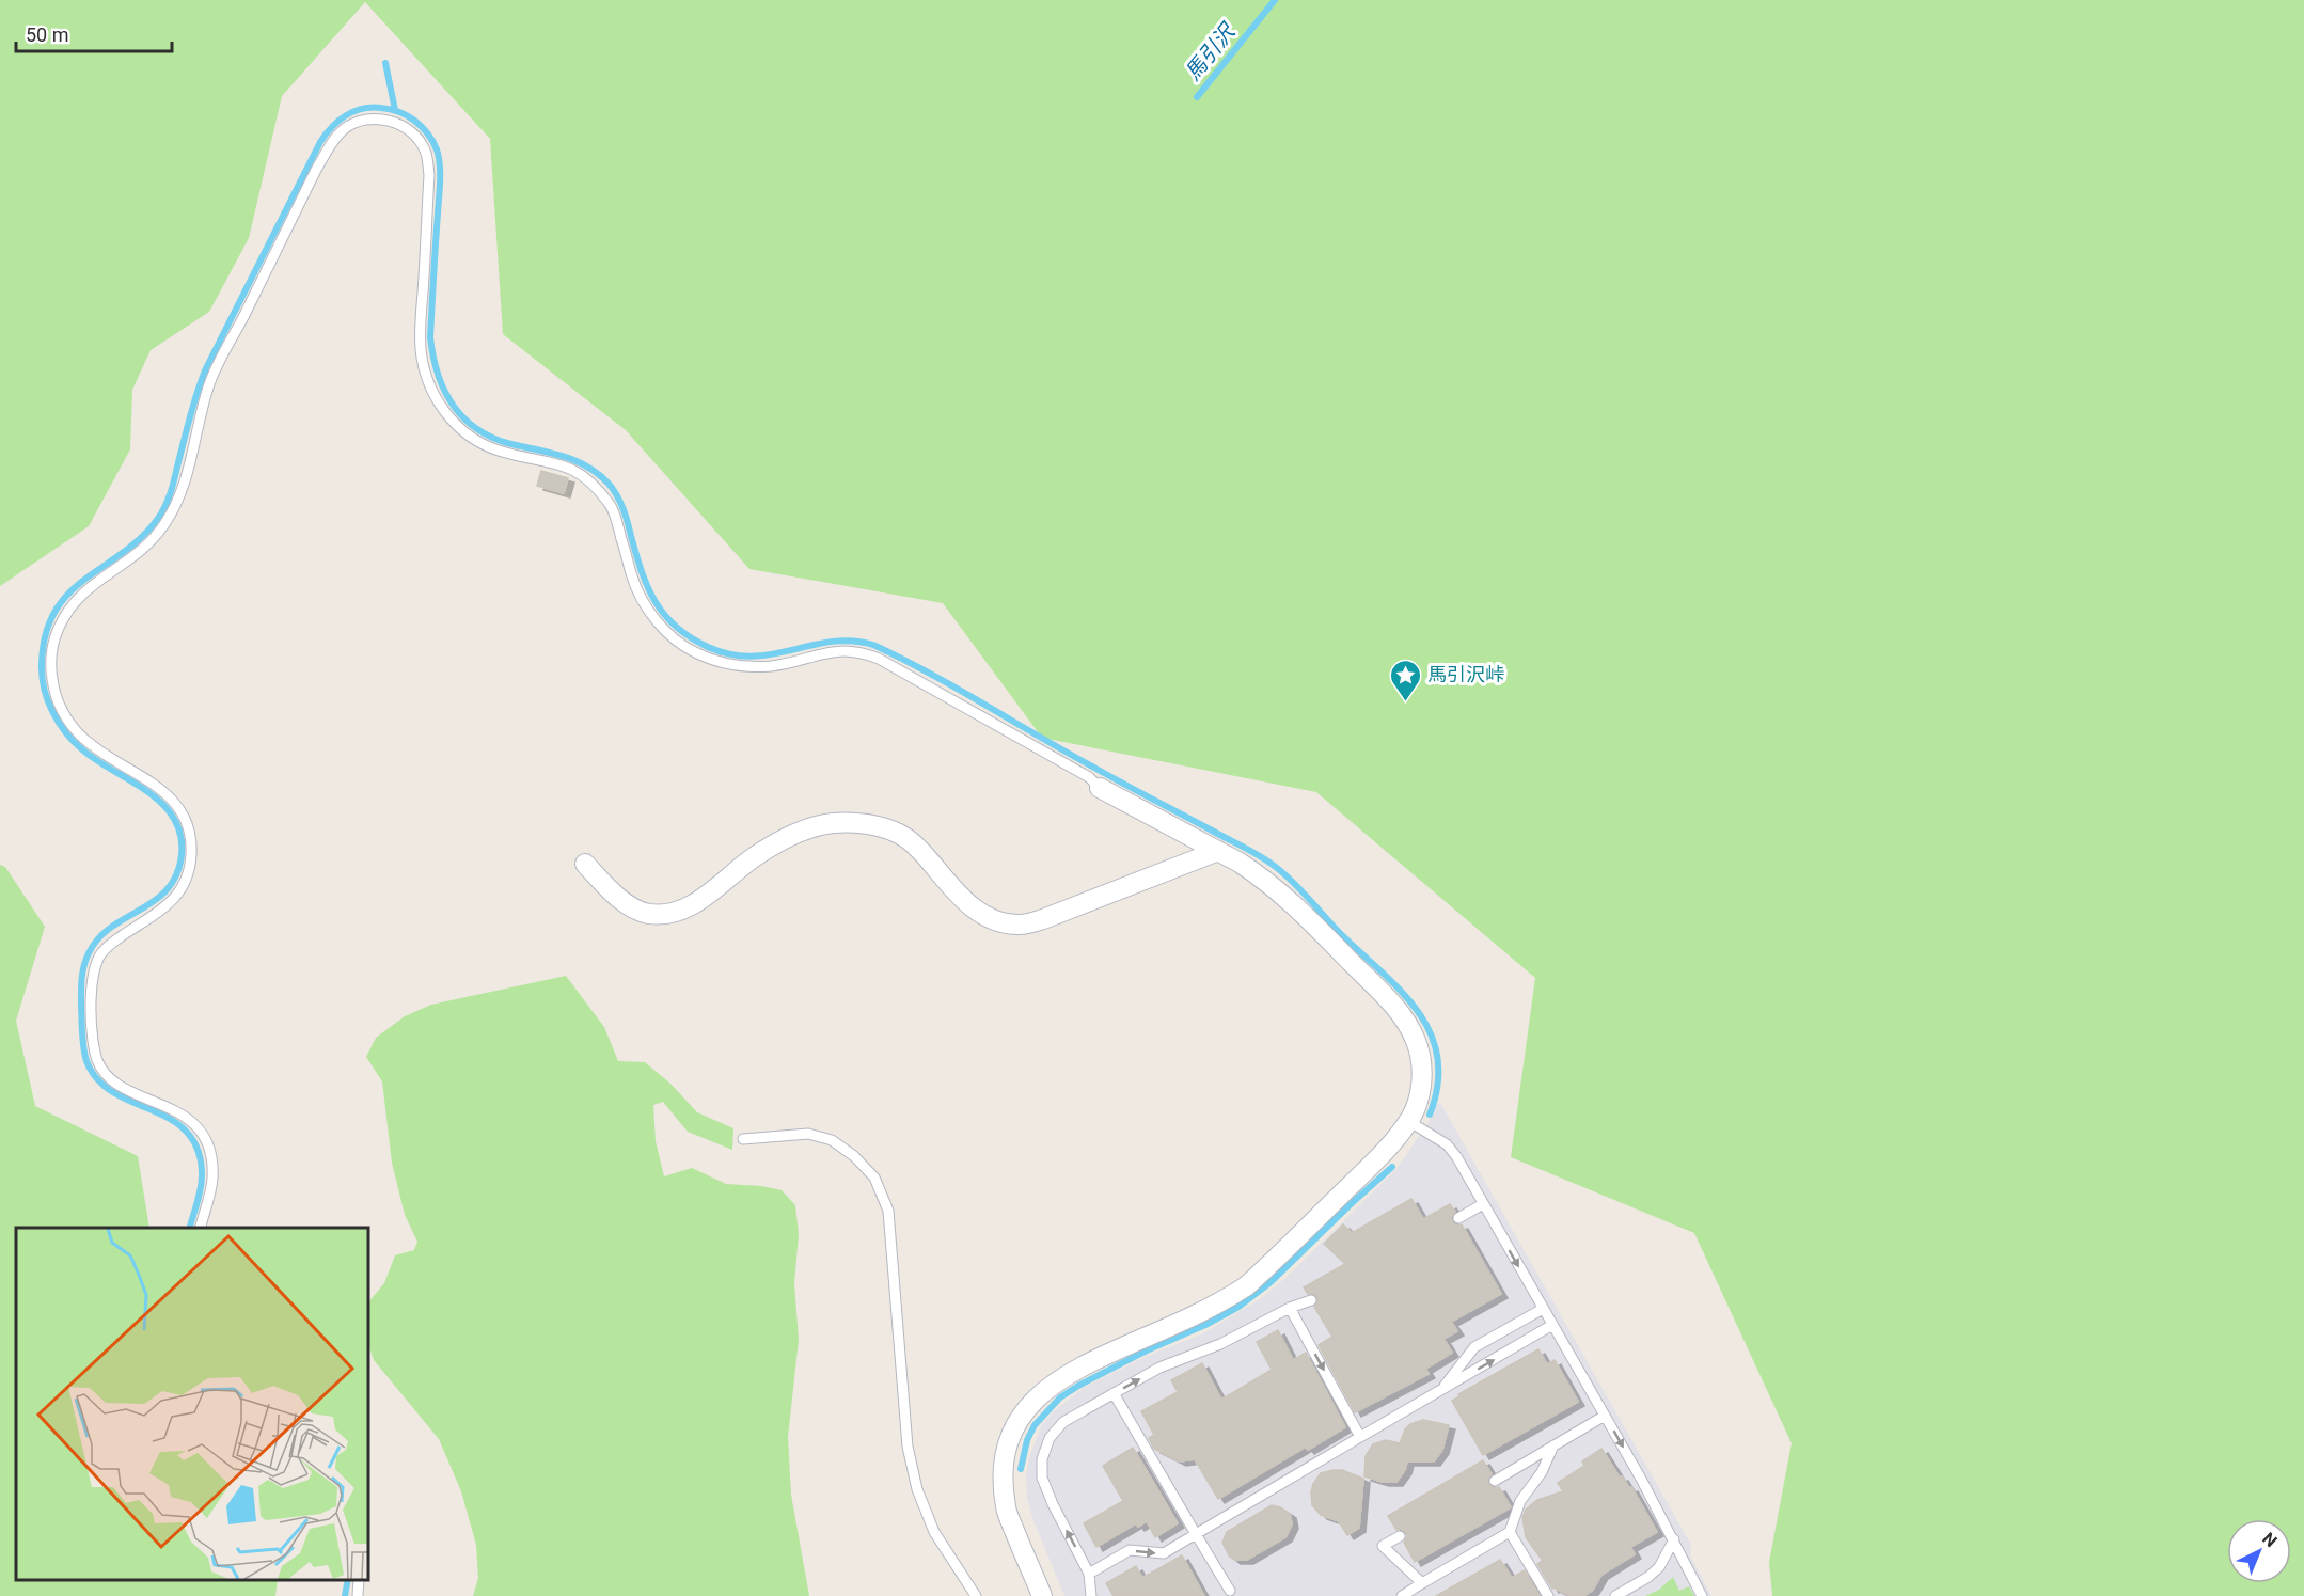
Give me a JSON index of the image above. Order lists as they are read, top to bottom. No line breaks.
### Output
{"water":["馬引沢"],"places":{"place":["馬引沢峠"]},"scale_bar":"50 m","north":"top right"}
